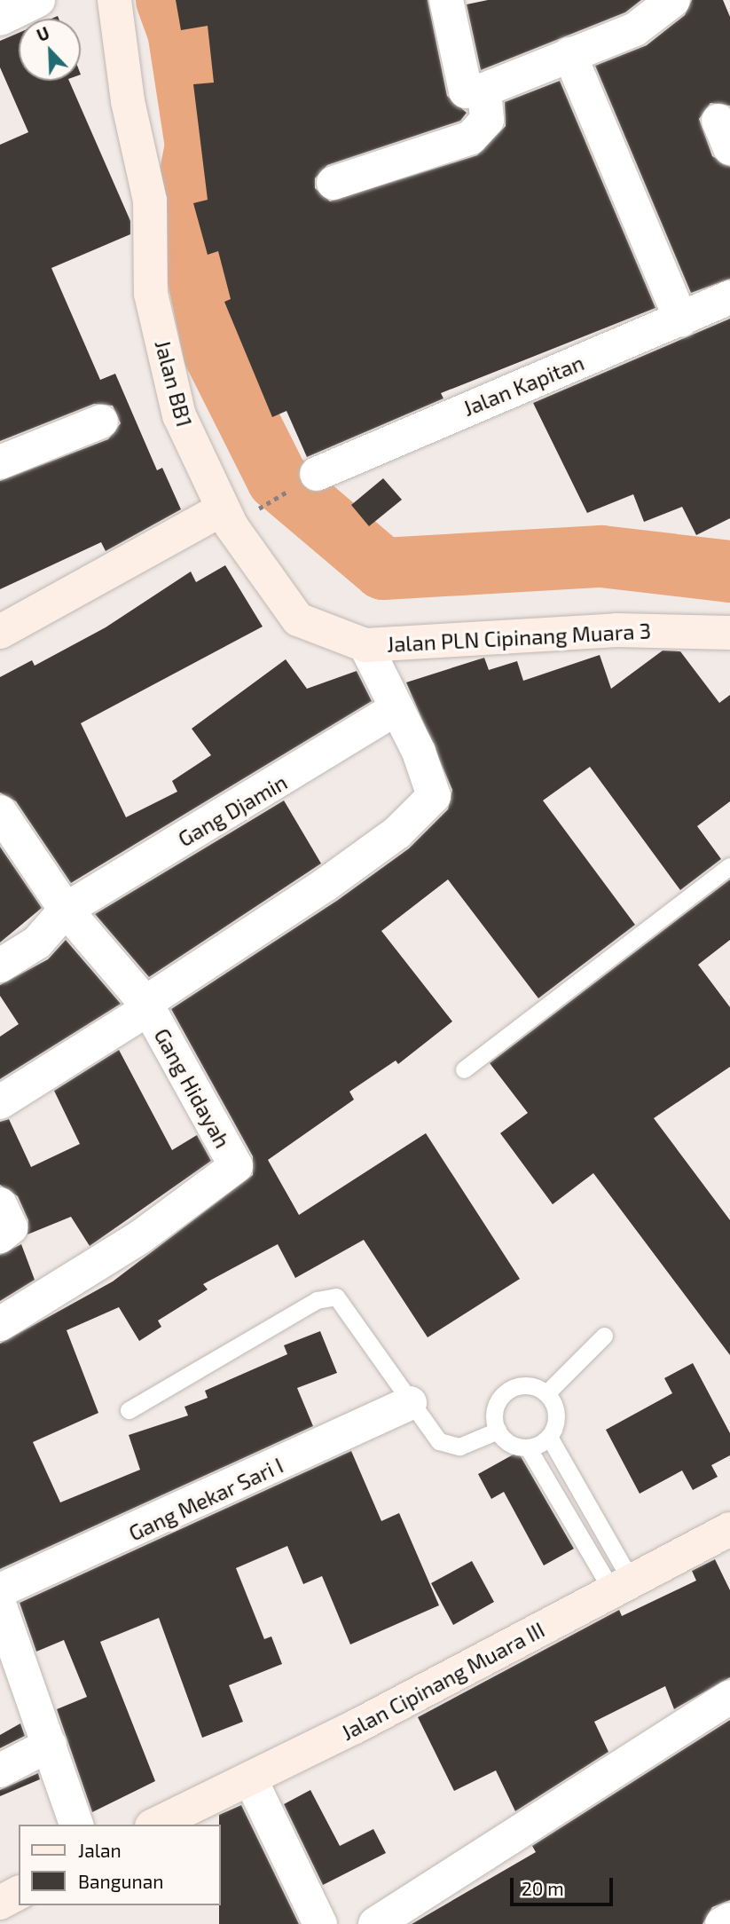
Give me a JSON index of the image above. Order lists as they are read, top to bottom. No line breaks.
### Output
{"streets":{"street":["Jalan BB1","Jalan Kapitan","Jalan PLN Cipinang Muara 3","Gang Djamin","Gang Hidayah","Gang Mekar Sari I","Jalan Cipinang Muara III"]},"crossings":[["Jalan BB1","Jalan PLN Cipinang Muara 3"],["Gang Djamin","Gang Hidayah"]],"legend":["Jalan","Bangunan"],"scale_bar":"20 m","north":"top left"}
